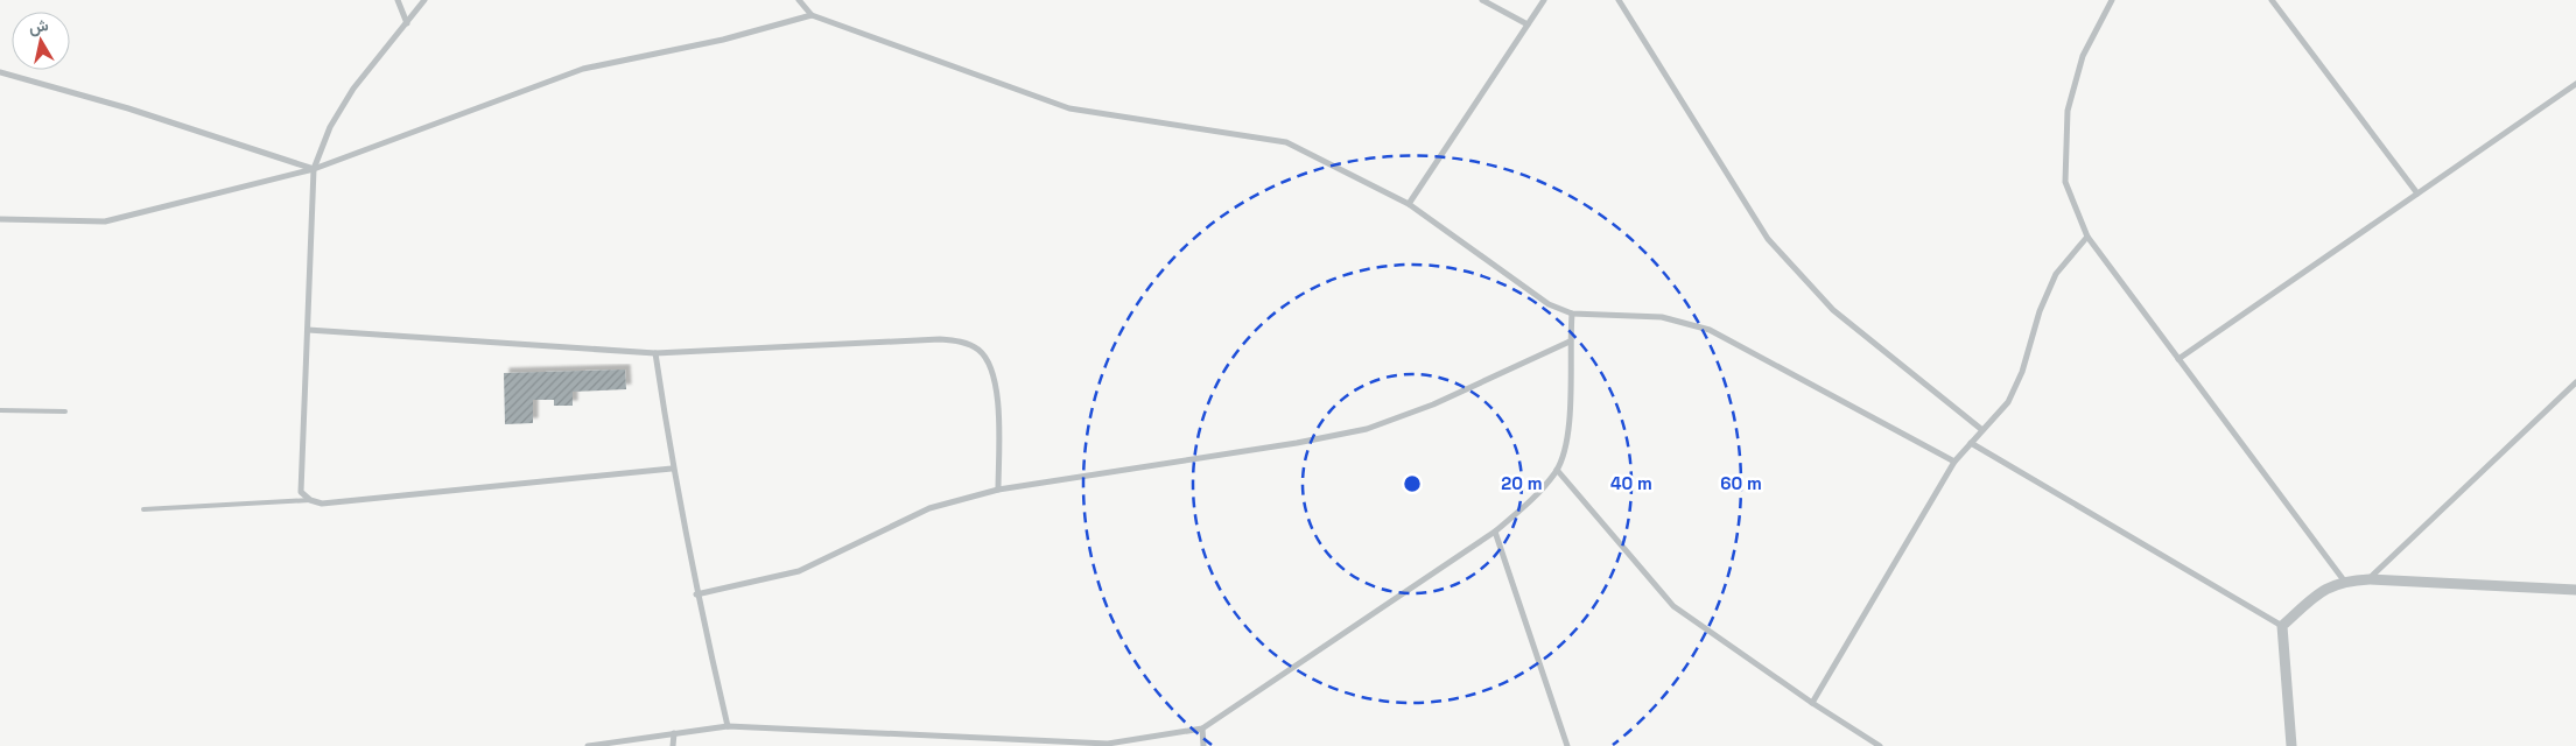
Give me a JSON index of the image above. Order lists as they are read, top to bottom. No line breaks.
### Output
{"north":"top","rings":["20 m","40 m","60 m"]}
